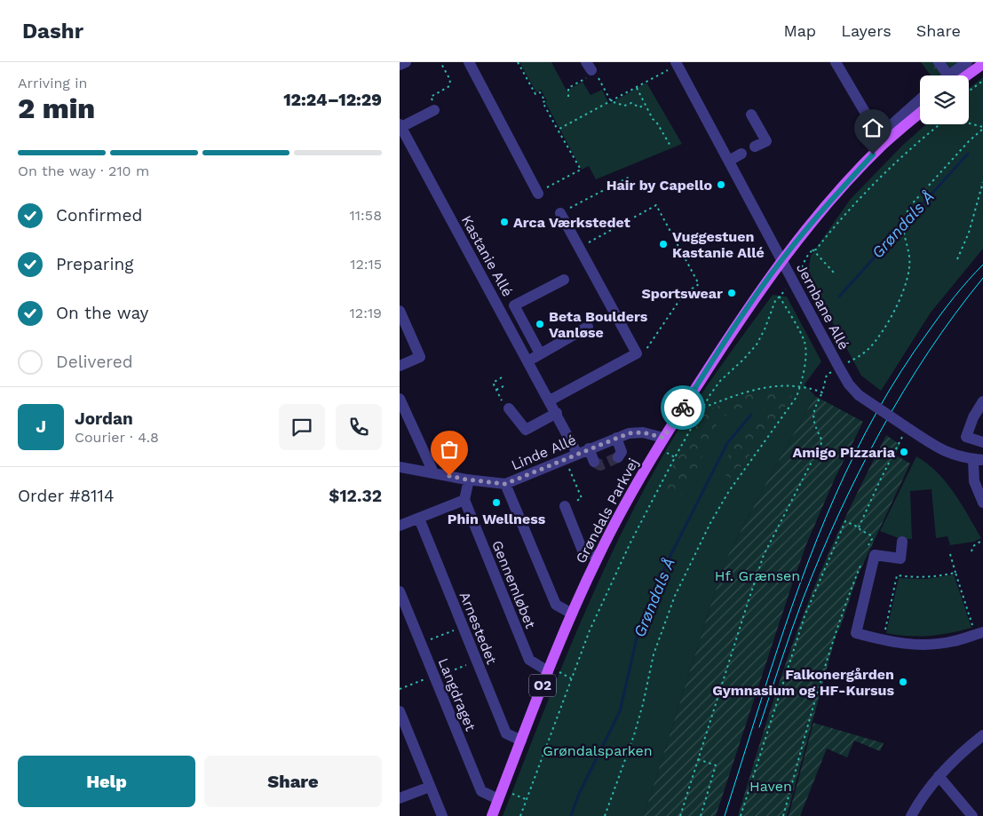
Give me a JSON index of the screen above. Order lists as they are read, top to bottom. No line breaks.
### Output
{"streets":{"main road":["Grøndals Parkvej","O2"],"street":["Kastanie Allé","Jernbane Allé","Linde Allé","Gennemløbet","Arnestedet","Langdraget"]},"crossings":[["Kastanie Allé","Linde Allé"],["Jernbane Allé","Grøndals Parkvej"],["Linde Allé","Grøndals Parkvej"],["Grøndals Parkvej","Gennemløbet"],["Grøndals Parkvej","Arnestedet"],["Grøndals Parkvej","Langdraget"]],"water":["Grøndals Å"],"parks":["Hf. Grænsen","Grøndalsparken","Haven"],"places":["Hair by Capello","Arca Værkstedet","Vuggestuen Kastanie Allé","Sportswear","Beta Boulders Vanløse","Amigo Pizzaria","Phin Wellness","Falkonergården Gymnasium og HF-Kursus"],"page":{"header":"Dashr","nav":["Map","Layers","Share"],"heading":["2 min","Arriving in","12:24–12:29"],"panel":["Jordan","Courier · 4.8","Order #8114","$12.32"],"bar":"On the way · 210 m","list":[["Confirmed","11:58"],["Preparing","12:15"],["On the way","12:19"],"Delivered"],"round":"J","buttons":["Help","Share"]}}
